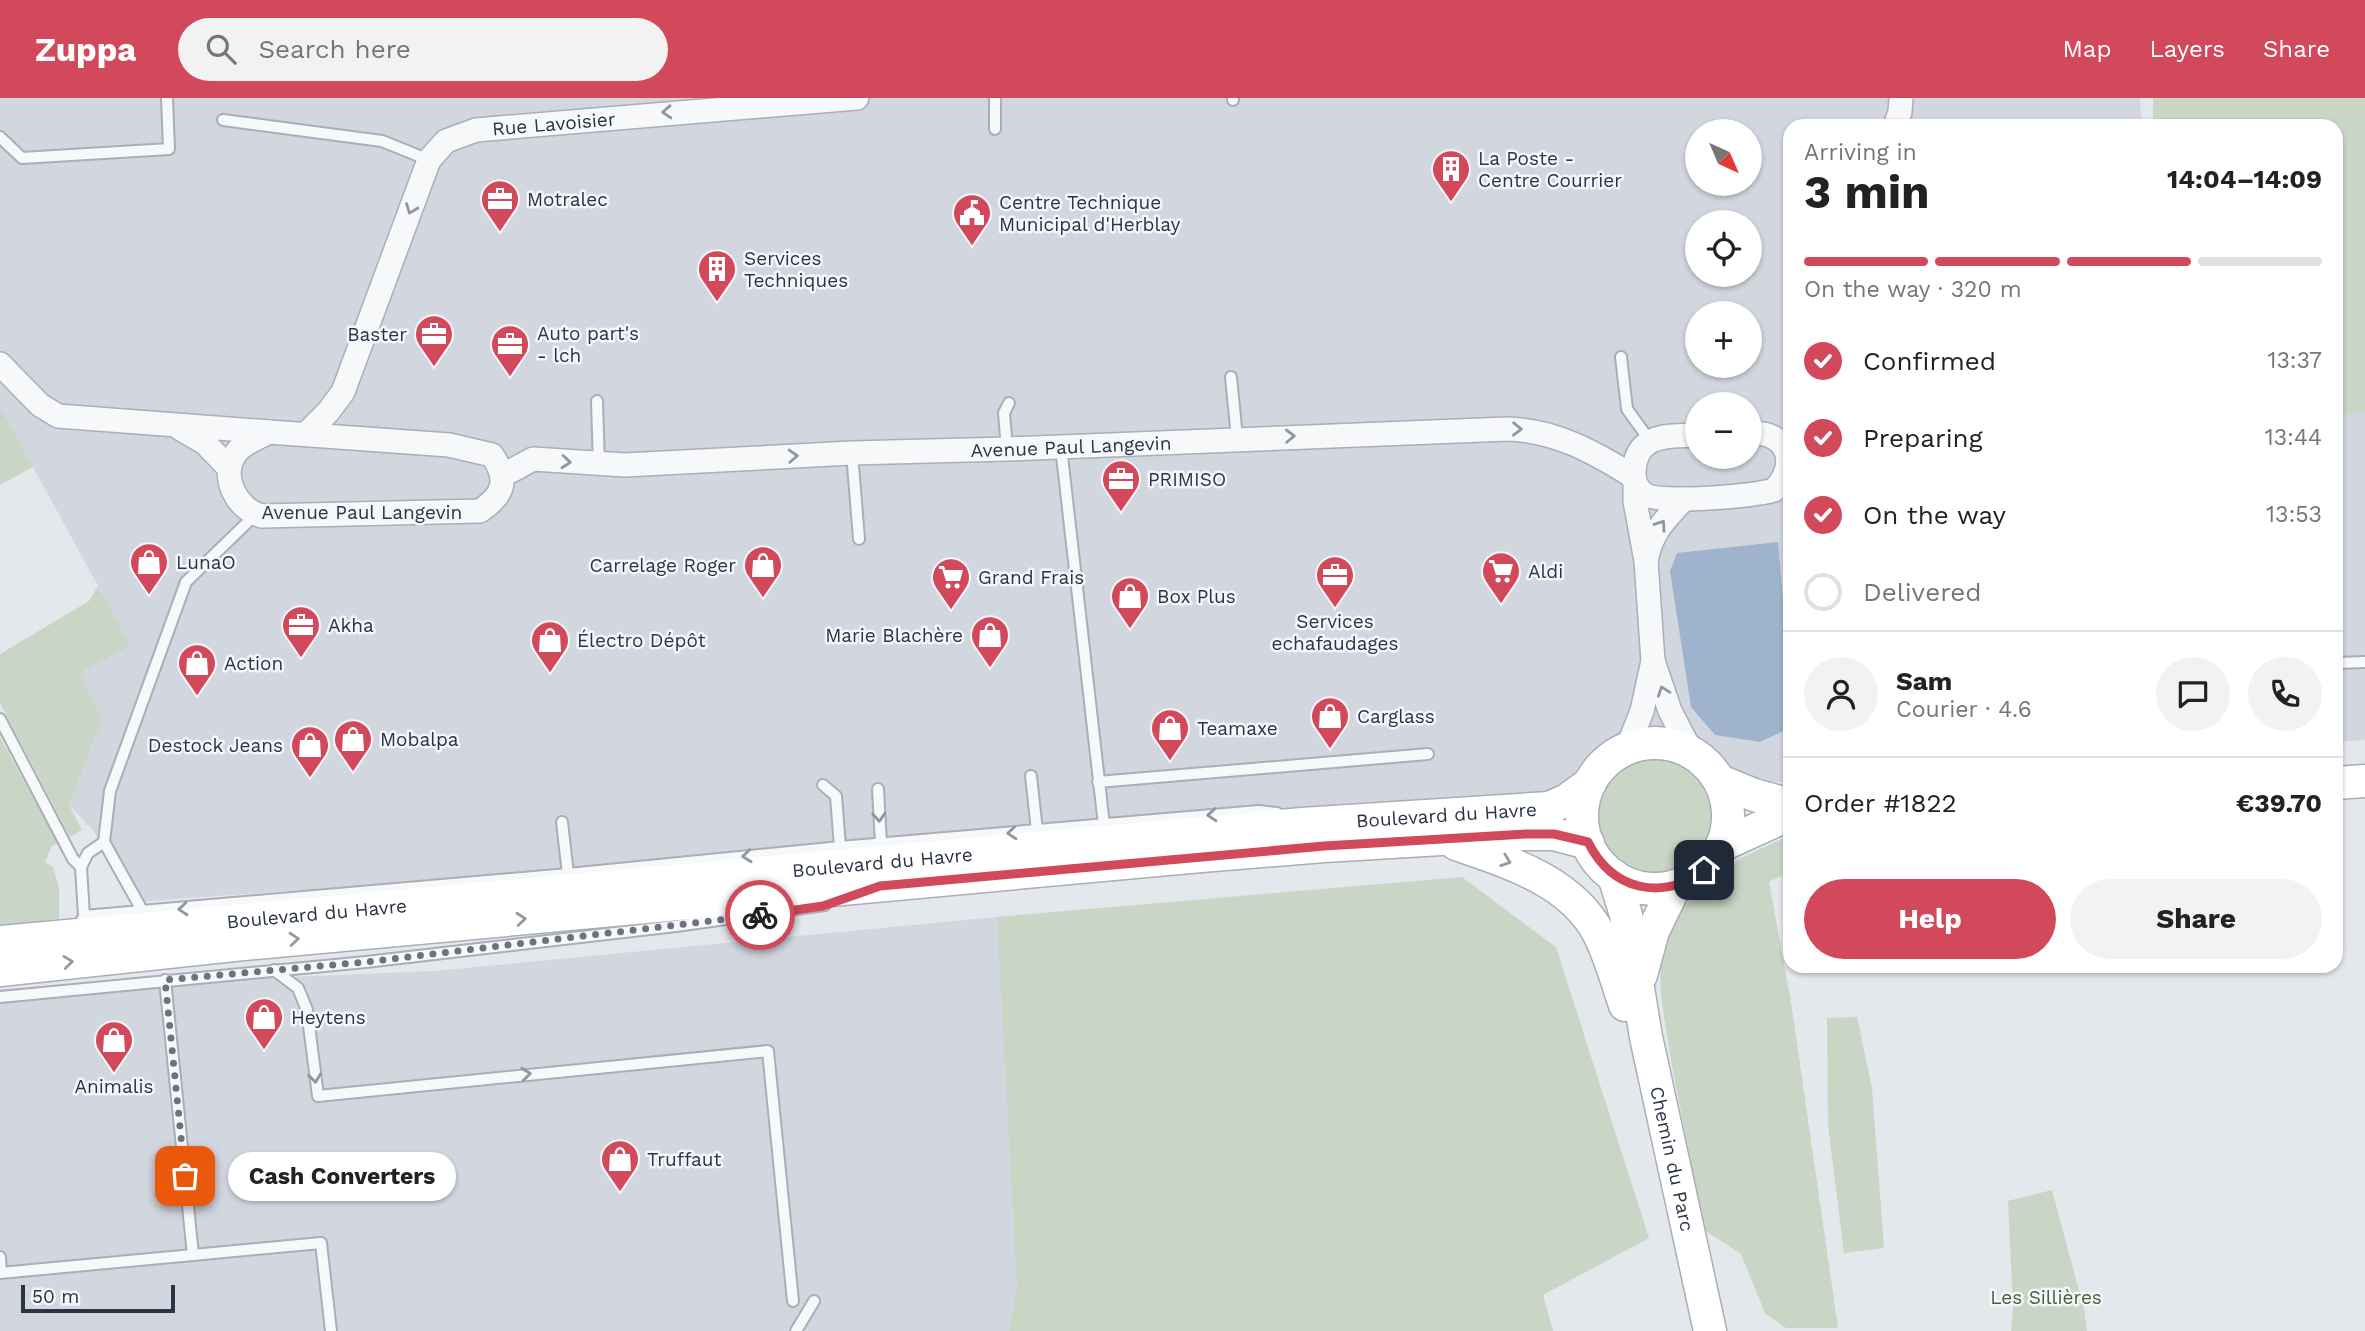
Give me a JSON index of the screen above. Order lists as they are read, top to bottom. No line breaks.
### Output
{"streets":{"main road":["Boulevard du Havre","Chemin du Parc"],"street":["Rue Lavoisier","Avenue Paul Langevin"]},"crossings":[["Rue Lavoisier","Avenue Paul Langevin"],["Boulevard du Havre","Chemin du Parc"]],"one_way":["Rue Lavoisier"],"parks":["Les Sillières"],"places":{"building":["La Poste - Centre Courrier","Services Techniques"],"office":["Motralec","Baster","Auto part's - lch","PRIMISO","Services echafaudages","Akha"],"public building":["Centre Technique Municipal d'Herblay"],"shop":["LunaO","Carrelage Roger","Box Plus","Marie Blachère","Électro Dépôt","Action","Carglass","Teamaxe","Mobalpa","Destock Jeans","Heytens","Animalis","Truffaut"],"supermarket":["Aldi","Grand Frais"],"other":["Cash Converters"]},"scale_bar":"50 m","north":"bottom right","page":{"header":"Zuppa","search":"Search here","nav":["Map","Layers","Share"],"map_buttons":["+","−"],"heading":["3 min","Arriving in","14:04–14:09"],"panel":["Sam","Courier · 4.6","Order #1822","€39.70"],"bar":"On the way · 320 m","list":[["Confirmed","13:37"],["Preparing","13:44"],["On the way","13:53"],"Delivered"],"buttons":["Help","Share"],"bubble":"Cash Converters","scale":"50 m"}}
